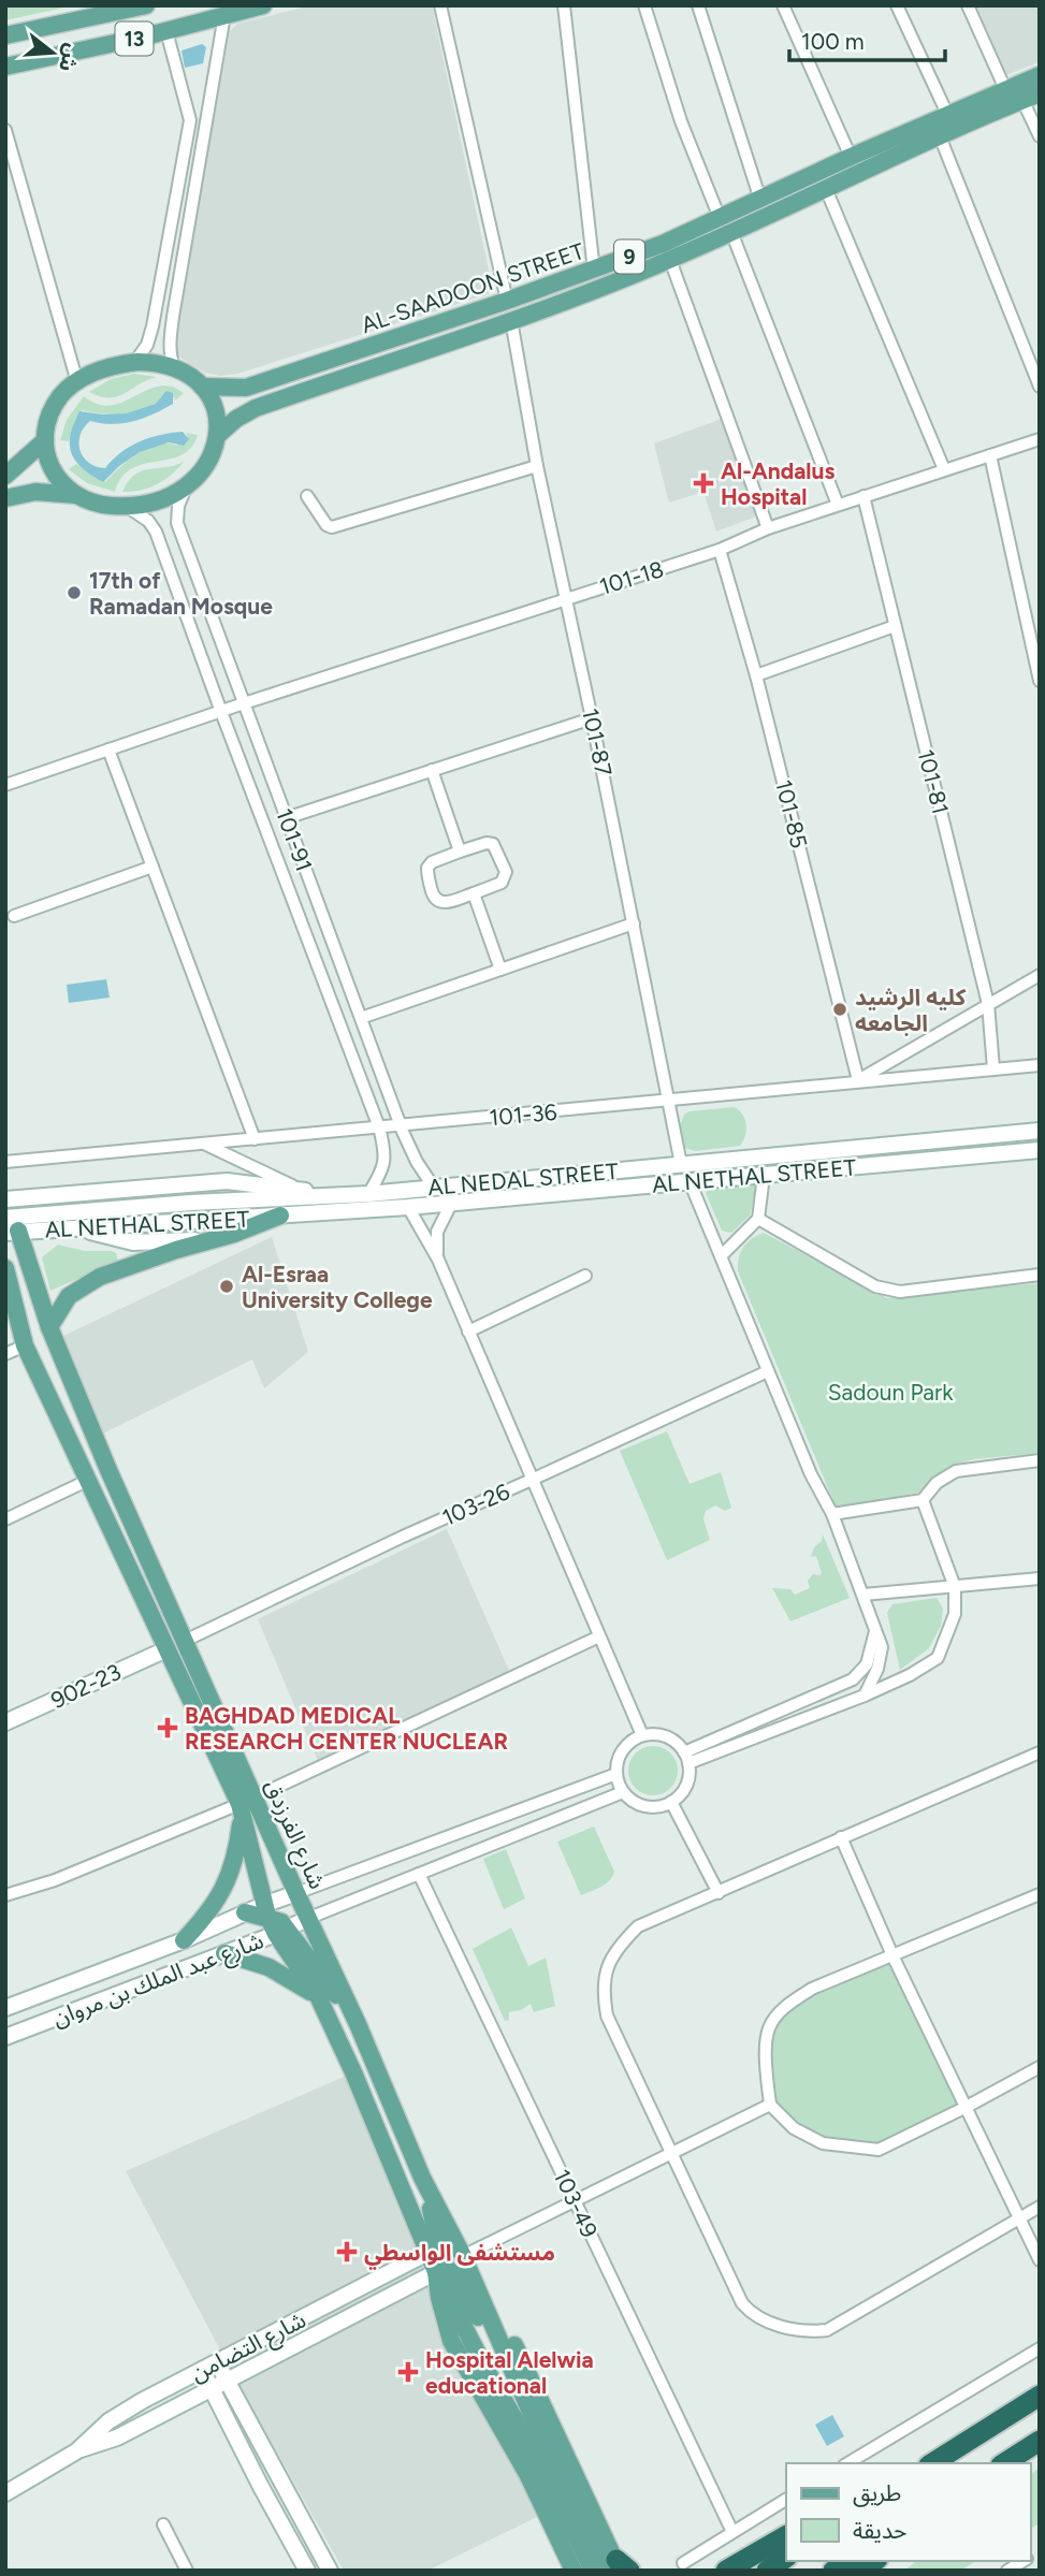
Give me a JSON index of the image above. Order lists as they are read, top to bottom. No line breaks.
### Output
{"streets":{"main road":["13","9","AL-SAADOON STREET","AL NETHAL STREET","AL NEDAL STREET","902-23","شارع الفرزدق","شارع عبد الملك بن مروان","شارع التضامن"],"street":["101-18","101-87","101-81","101-85","101-91","101-36","103-26","103-49"]},"crossings":[["AL-SAADOON STREET","101-87"],["AL-SAADOON STREET","101-91"],["101-18","101-87"],["101-18","101-81"],["101-18","101-85"],["101-18","101-91"],["101-87","101-36"],["101-87","AL NEDAL STREET"],["101-81","101-36"],["101-85","101-36"],["101-91","101-36"],["101-91","AL NEDAL STREET"],["AL NETHAL STREET","AL NEDAL STREET"],["AL NETHAL STREET","شارع الفرزدق"],["AL NEDAL STREET","شارع الفرزدق"],["103-26","شارع الفرزدق"],["902-23","شارع الفرزدق"],["شارع الفرزدق","شارع عبد الملك بن مروان"],["شارع الفرزدق","شارع التضامن"]],"parks":["Sadoun Park"],"places":{"health":["Al-Andalus Hospital","BAGHDAD MEDICAL RESEARCH CENTER NUCLEAR","مستشفى الواسطي","Hospital Alelwia educational"],"other":["17th of Ramadan Mosque","كليه الرشيد الجامعه","Al-Esraa University College"]},"legend":["طريق","حديقة"],"scale_bar":"100 m","north":"right"}
